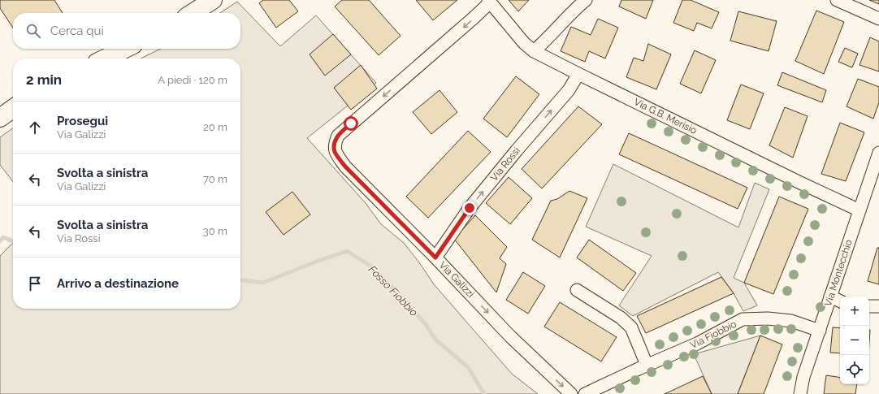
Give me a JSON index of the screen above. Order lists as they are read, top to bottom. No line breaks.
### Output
{"streets":{"street":["Via G.B. Merisio","Via Rossi","Via Montecchio","Via Galizzi","Via Fiobbio"]},"crossings":[["Via G.B. Merisio","Via Rossi"],["Via G.B. Merisio","Via Montecchio"],["Via G.B. Merisio","Via Galizzi"],["Via Rossi","Via Galizzi"],["Via Montecchio","Via Fiobbio"]],"one_way":["Via Rossi"],"water":["Fosso Fiobbio"],"page":{"search":"Cerca qui","heading":["2 min","A piedi · 120 m"],"list":[["Prosegui","Via Galizzi","20 m"],["Svolta a sinistra","Via Galizzi","70 m"],["Svolta a sinistra","Via Rossi","30 m"],"Arrivo a destinazione"],"map_buttons":["+","−"]}}
